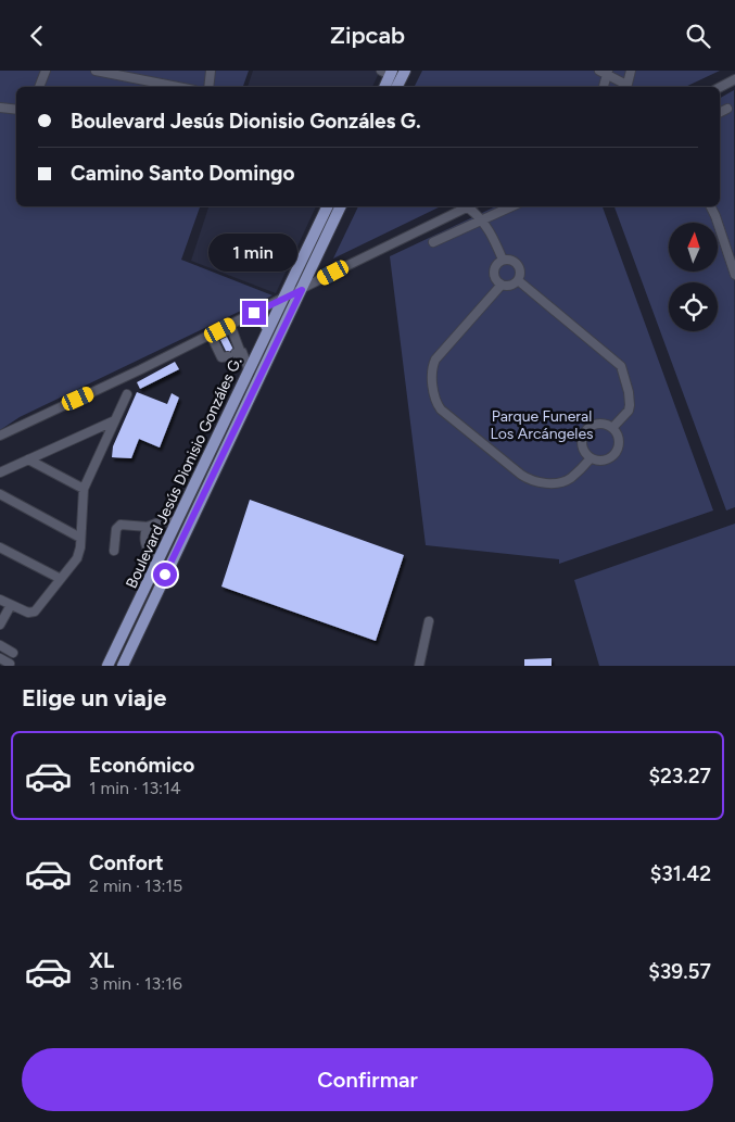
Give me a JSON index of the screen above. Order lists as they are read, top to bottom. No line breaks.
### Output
{"streets":{"main road":["Boulevard Jesús Dionisio Gonzáles G."]},"parks":["Parque Funeral Los Arcángeles"],"north":"top","page":{"header":"Zipcab","banner":["Boulevard Jesús Dionisio Gonzáles G.","Camino Santo Domingo"],"bubble":"1 min","heading":"Elige un viaje","list":[{"name":"Económico","note":"1 min · 13:14","value":"$23.27"},{"name":"Confort","note":"2 min · 13:15","value":"$31.42"},{"name":"XL","note":"3 min · 13:16","value":"$39.57"}],"buttons":"Confirmar"}}
